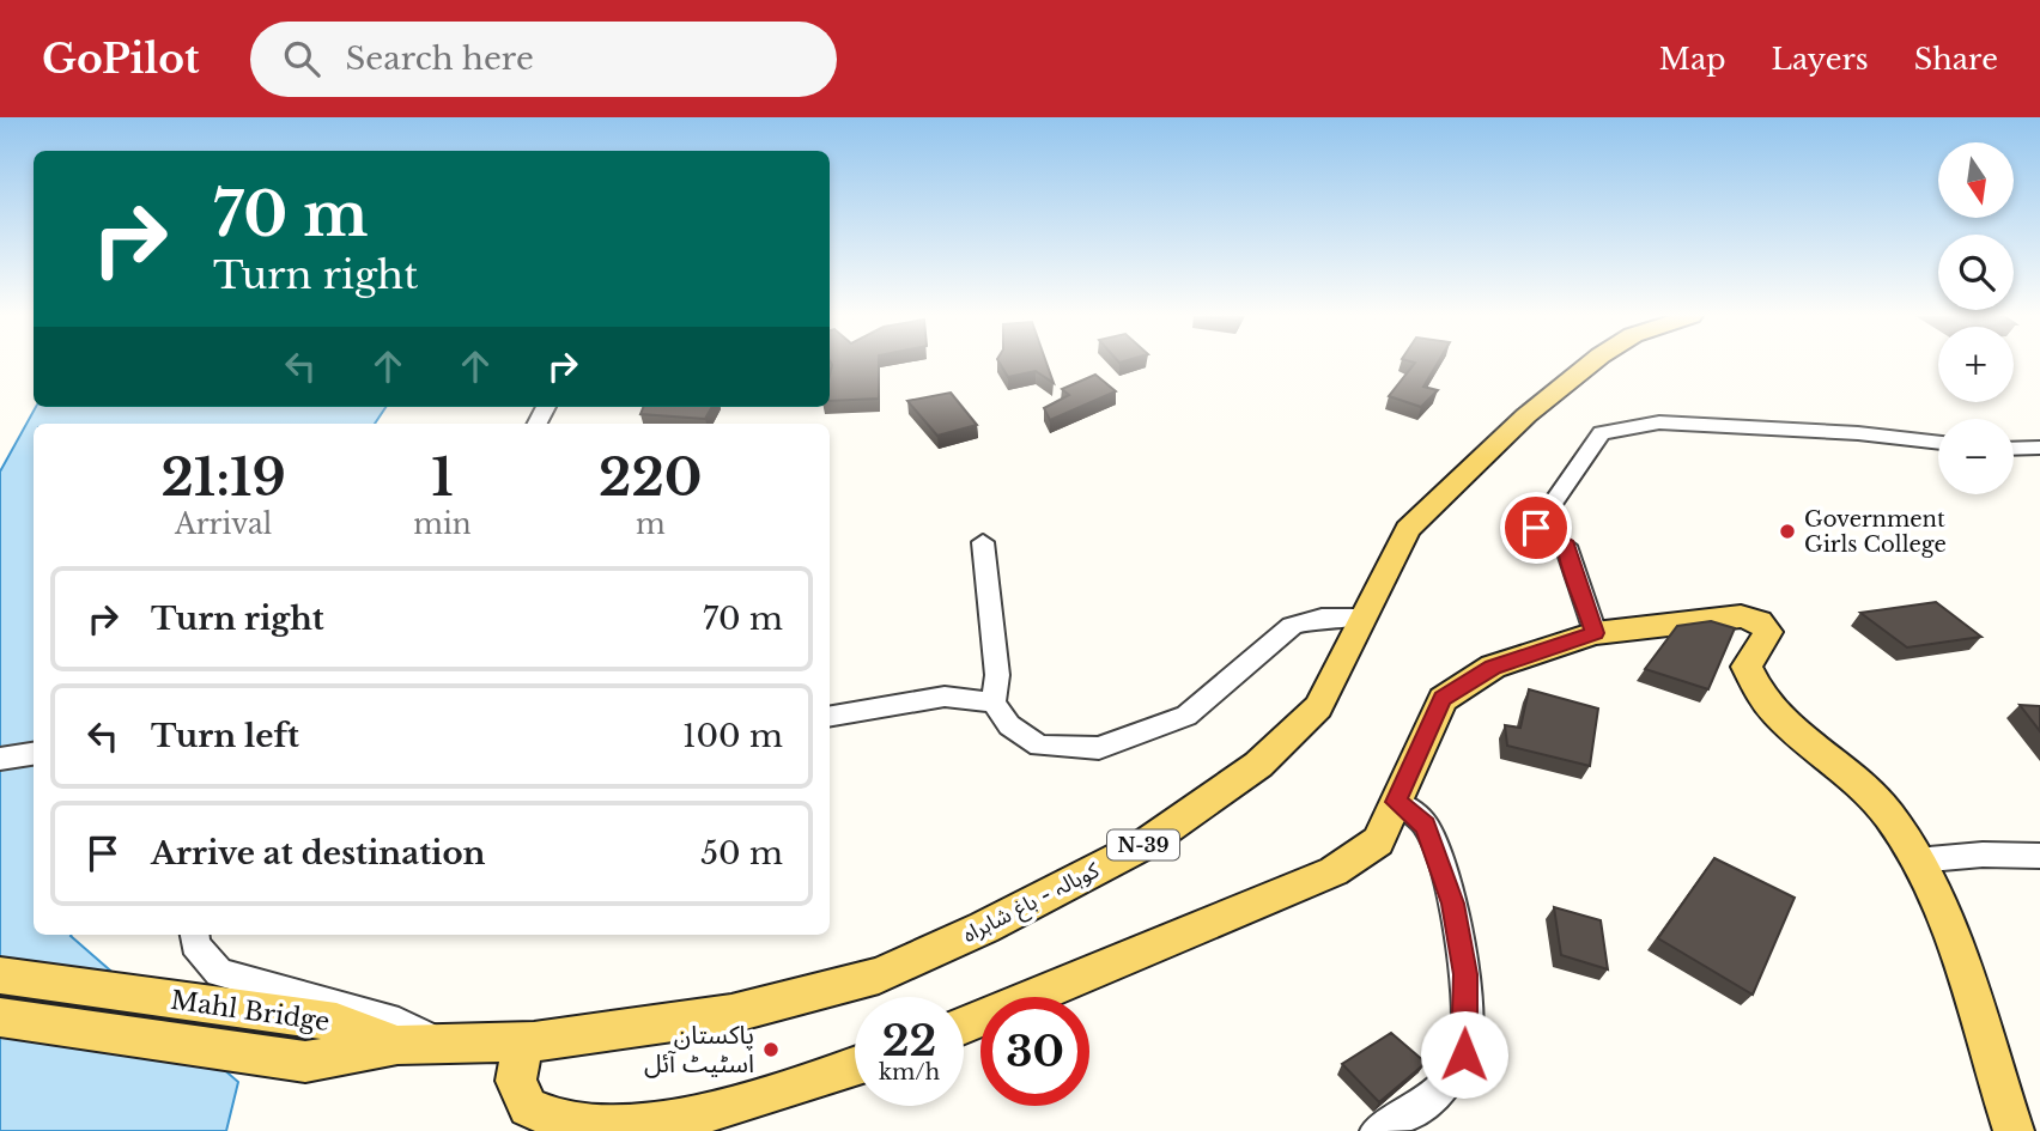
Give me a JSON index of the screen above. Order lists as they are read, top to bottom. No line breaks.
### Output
{"streets":{"main road":["N-39","کوہالہ - باغ شاہراہ","Mahl Bridge"]},"crossings":[["کوہالہ - باغ شاہراہ","Mahl Bridge"]],"places":["Government Girls College","پاکستان اسٹیٹ آئل"],"north":"bottom","page":{"header":"GoPilot","search":"Search here","nav":["Map","Layers","Share"],"map_buttons":["+","−"],"turn":["70 m","Turn right"],"eta":["21:19","Arrival","1","min","220","m"],"list":[{"name":"Turn right","value":"70 m"},{"name":"Turn left","value":"100 m"},{"name":"Arrive at destination","value":"50 m"}],"speed":"22 km/h","limit":"30"}}
